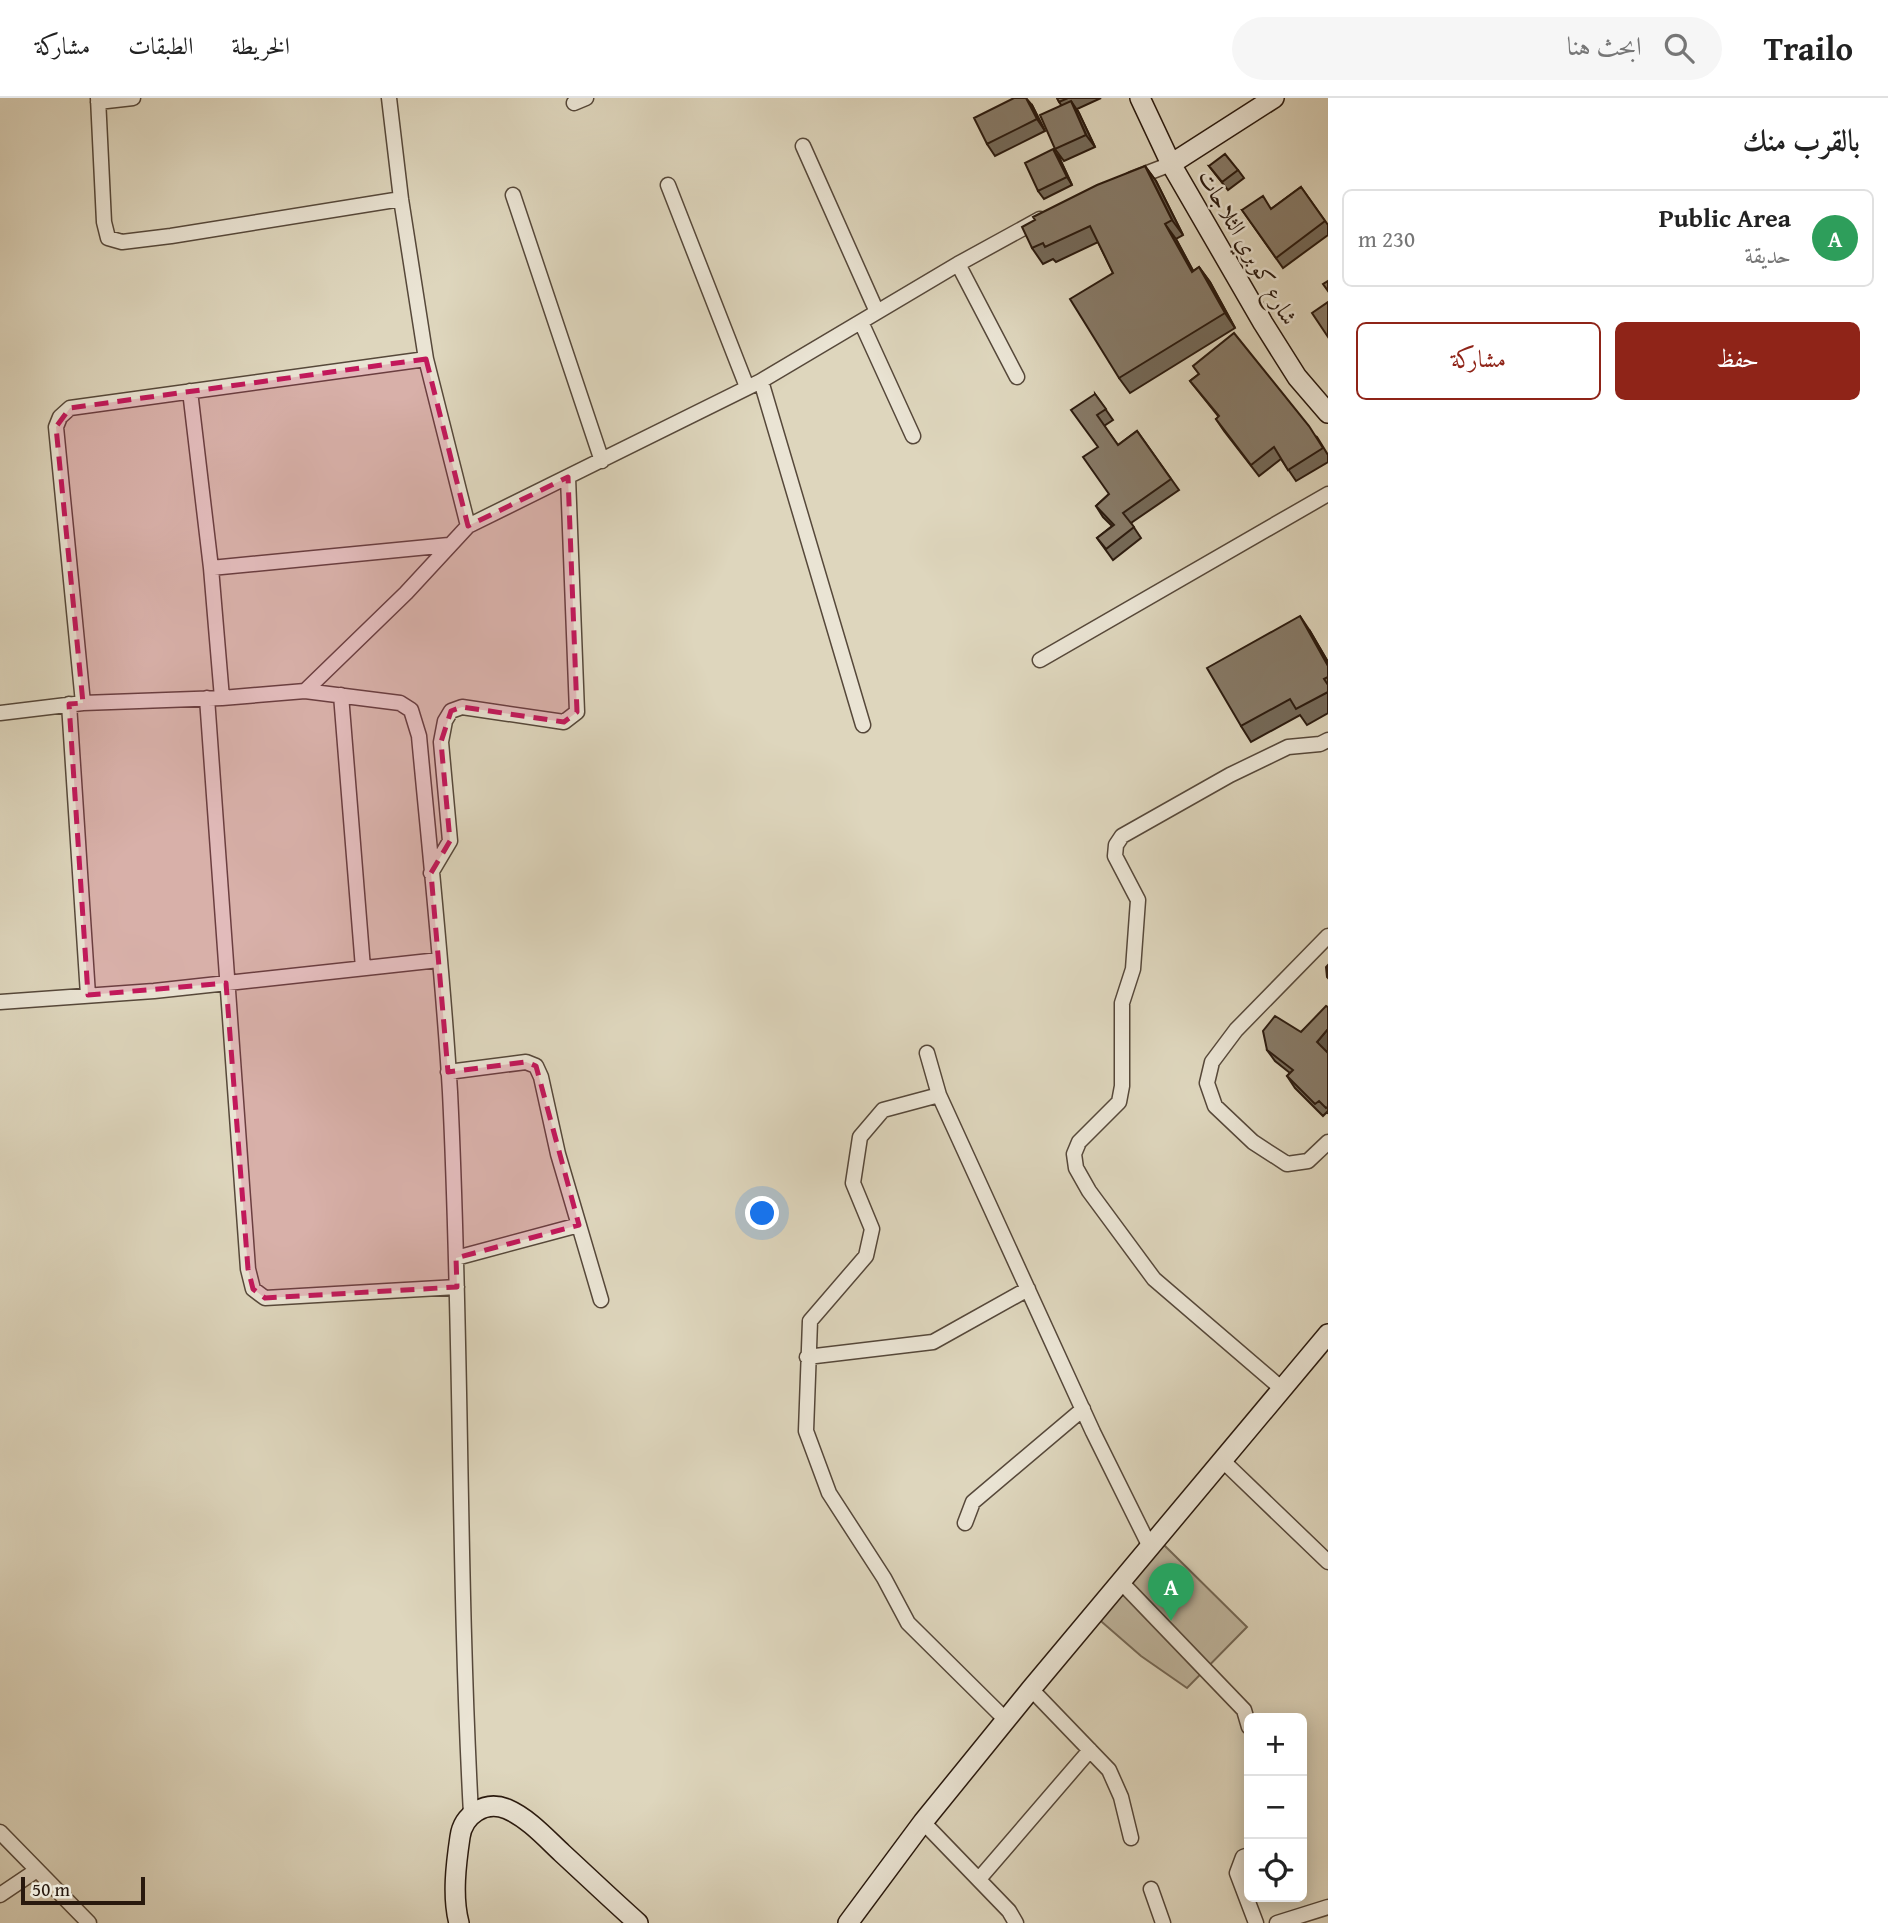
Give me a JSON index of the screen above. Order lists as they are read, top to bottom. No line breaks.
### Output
{"streets":{"street":["شارع كوبري الثلاجات"]},"scale_bar":"50 m","page":{"header":"Trailo","search":"ابحث هنا","nav":["الخريطة","الطبقات","مشاركة"],"heading":"بالقرب منك","list":[{"mark":"A","name":"Public Area","note":"حديقة","value":"230 m"}],"buttons":["حفظ","مشاركة"],"pins":"A","map_buttons":["+","−"],"scale":"50 m"}}
